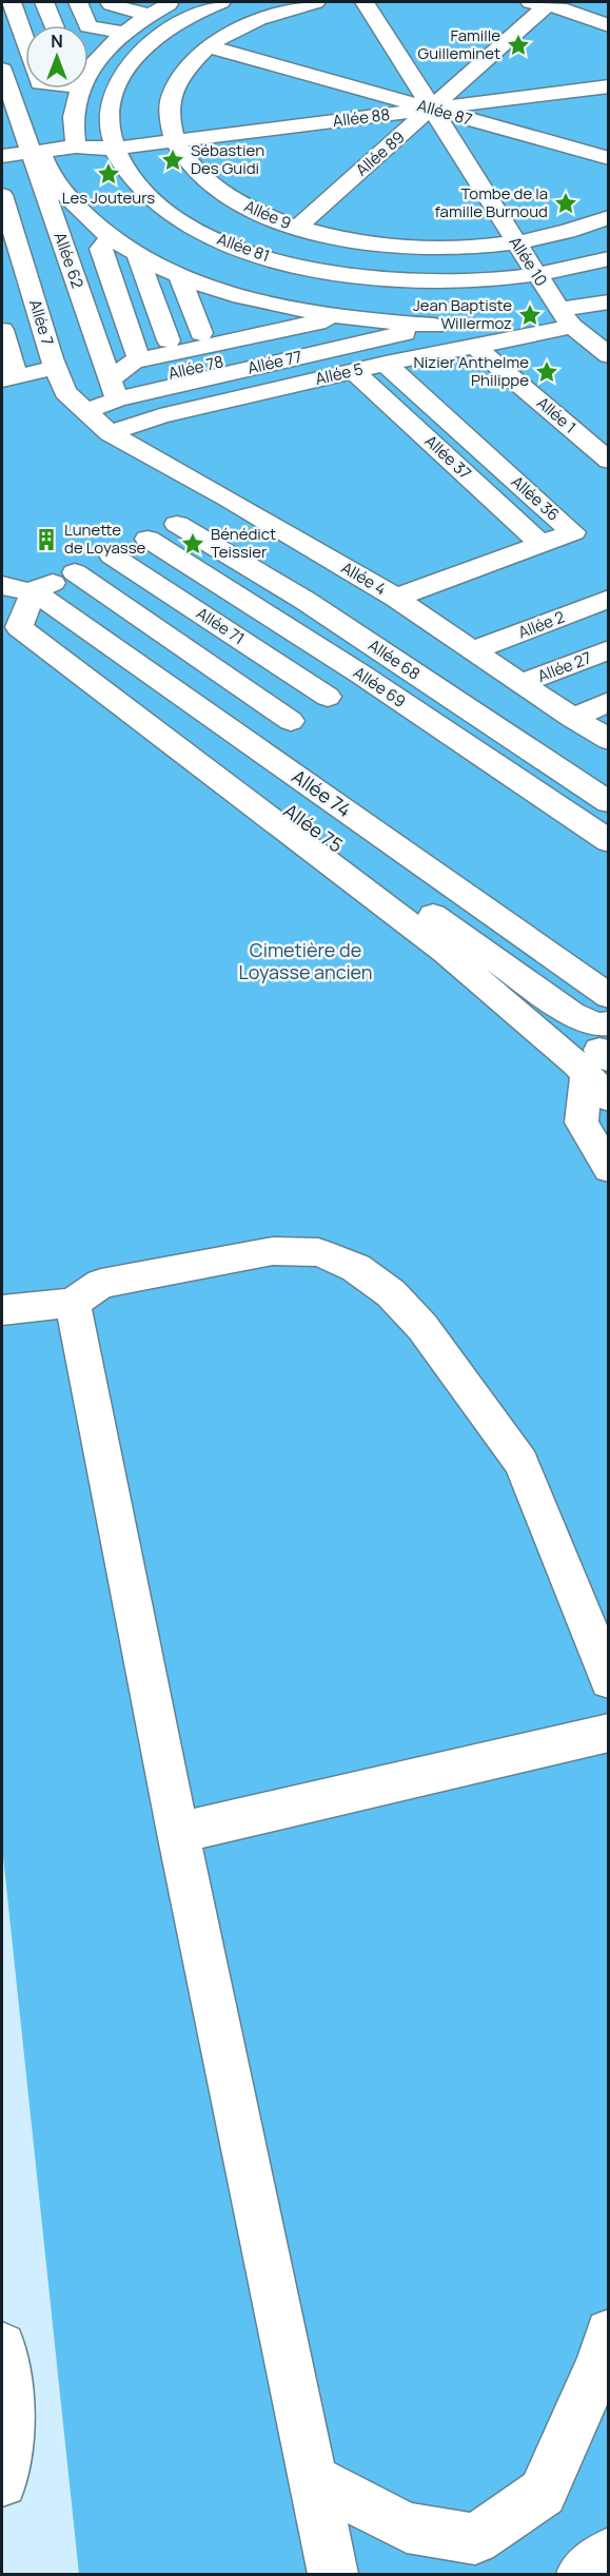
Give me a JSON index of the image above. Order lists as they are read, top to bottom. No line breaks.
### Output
{"streets":{"street":["Allée 87","Allée 88","Allée 89","Allée 9","Allée 81","Allée 62","Allée 10","Allée 7","Allée 77","Allée 78","Allée 5","Allée 1","Allée 37","Allée 36","Allée 4","Allée 2","Allée 71","Allée 68","Allée 27","Allée 69","Allée 74","Allée 75"]},"crossings":[["Allée 87","Allée 88"],["Allée 87","Allée 89"],["Allée 87","Allée 9"],["Allée 87","Allée 10"],["Allée 88","Allée 89"],["Allée 88","Allée 9"],["Allée 88","Allée 81"],["Allée 88","Allée 62"],["Allée 88","Allée 10"],["Allée 89","Allée 9"],["Allée 89","Allée 10"],["Allée 9","Allée 10"],["Allée 81","Allée 10"],["Allée 62","Allée 77"],["Allée 62","Allée 78"],["Allée 10","Allée 5"],["Allée 7","Allée 5"],["Allée 7","Allée 4"],["Allée 77","Allée 78"],["Allée 5","Allée 1"],["Allée 5","Allée 37"],["Allée 5","Allée 36"],["Allée 5","Allée 4"],["Allée 37","Allée 36"],["Allée 36","Allée 4"],["Allée 4","Allée 2"],["Allée 4","Allée 27"]],"parks":["Cimetière de Loyasse ancien"],"places":{"place":["Famille Guilleminet","Sébastien Des Guidi","Les Jouteurs","Tombe de la famille Burnoud","Jean Baptiste Willermoz","Nizier Anthelme Philippe","Bénédict Teissier"],"building":["Lunette de Loyasse"]},"north":"top"}
